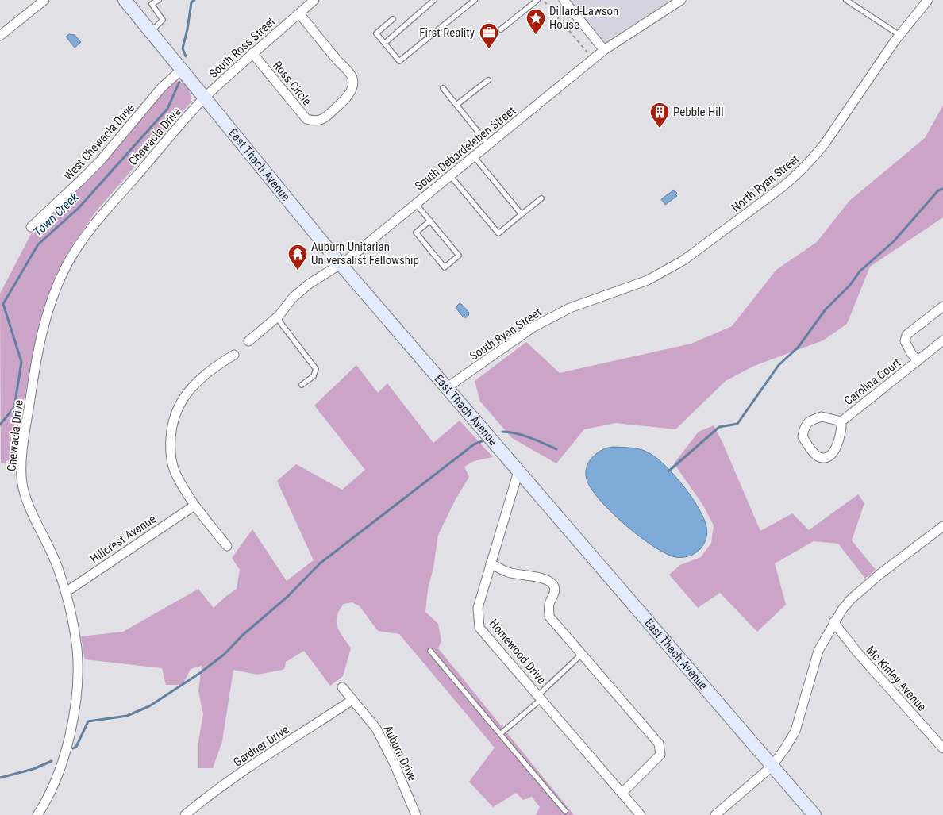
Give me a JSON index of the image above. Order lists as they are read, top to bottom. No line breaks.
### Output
{"streets":{"street":["South Ross Street","Ross Circle","Chewacla Drive","West Chewacla Drive","South Debardeleben Street","East Thach Avenue","North Ryan Street","South Ryan Street","Carolina Court","Hillcrest Avenue","Homewood Drive","Mc Kinley Avenue","Gardner Drive","Auburn Drive"]},"crossings":[["South Ross Street","Ross Circle"],["South Ross Street","Chewacla Drive"],["South Ross Street","East Thach Avenue"],["Chewacla Drive","East Thach Avenue"],["Chewacla Drive","Hillcrest Avenue"],["West Chewacla Drive","East Thach Avenue"],["South Debardeleben Street","East Thach Avenue"],["East Thach Avenue","South Ryan Street"],["East Thach Avenue","Homewood Drive"],["North Ryan Street","South Ryan Street"],["Gardner Drive","Auburn Drive"]],"water":["Town Creek"],"places":{"place":["Dillard-Lawson House"],"office":["First Reality"],"building":["Pebble Hill"],"temple":["Auburn Unitarian Universalist Fellowship"]}}
